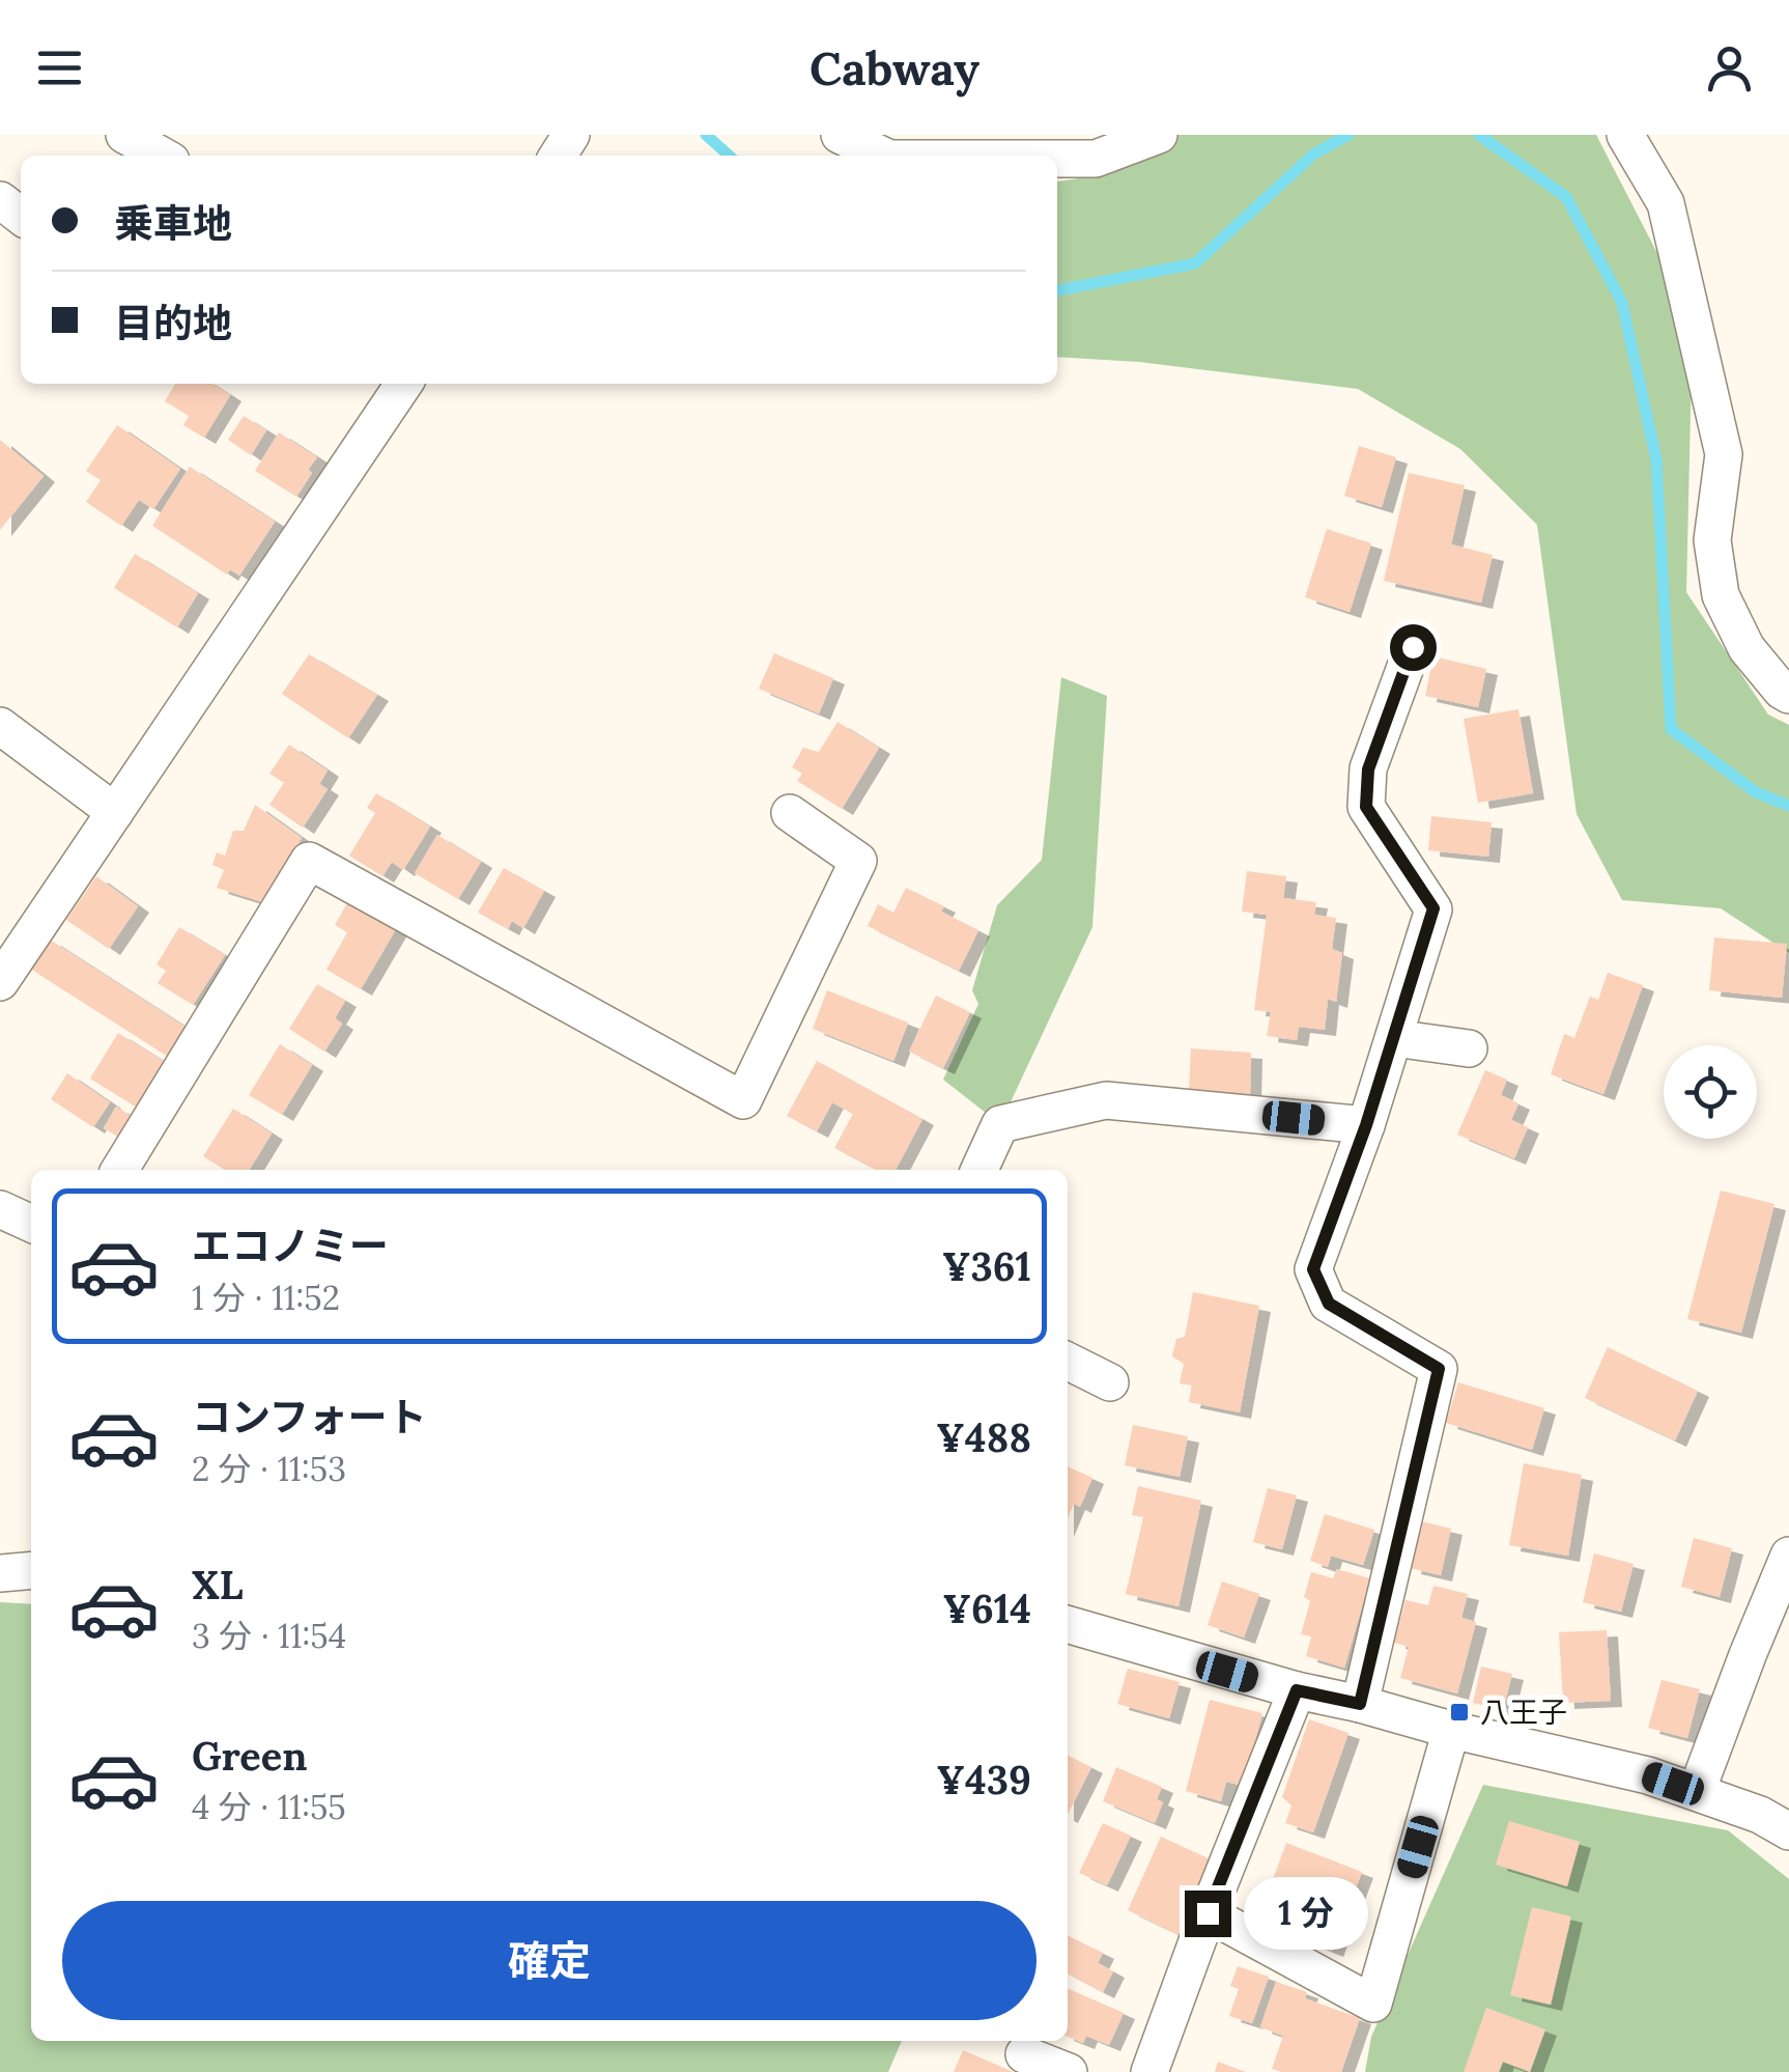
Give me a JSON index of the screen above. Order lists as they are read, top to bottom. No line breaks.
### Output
{"places":{"transit":["八王子"]},"page":{"header":"Cabway","banner":["乗車地","目的地"],"list":[{"name":"エコノミー","note":"1 分 · 11:52","value":"¥361"},{"name":"コンフォート","note":"2 分 · 11:53","value":"¥488"},{"name":"XL","note":"3 分 · 11:54","value":"¥614"},{"name":"Green","note":"4 分 · 11:55","value":"¥439"}],"bubble":"1 分","buttons":"確定"}}
